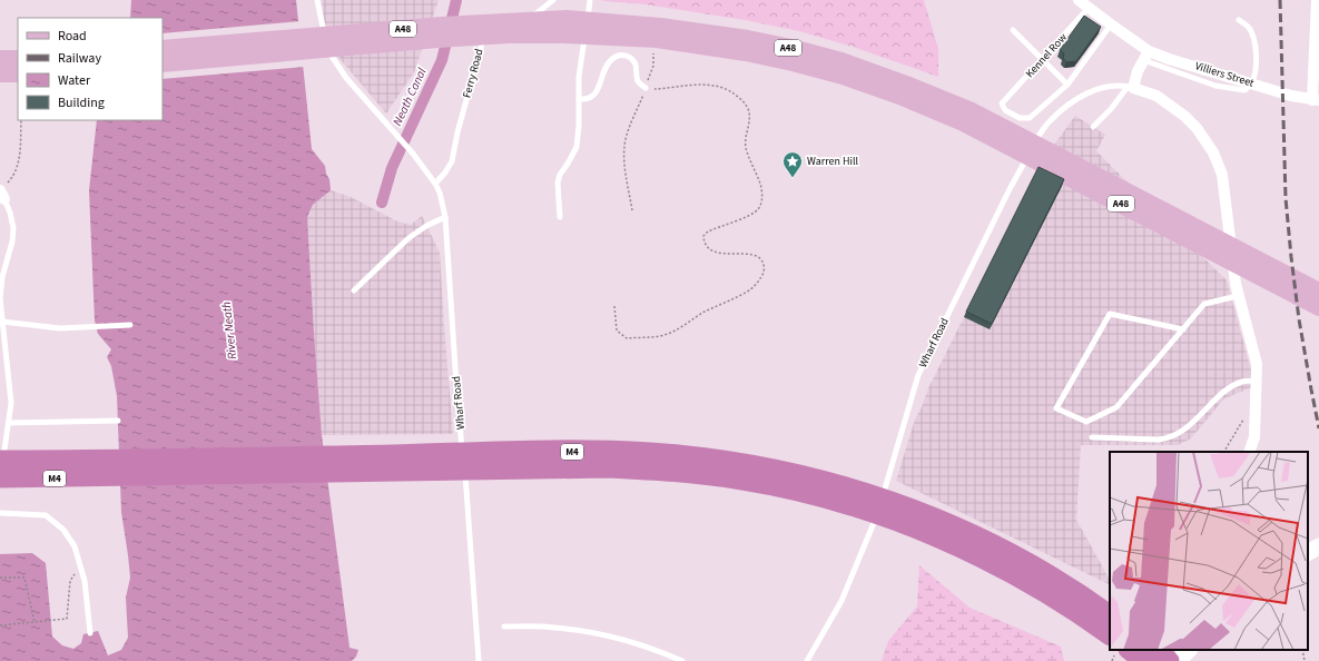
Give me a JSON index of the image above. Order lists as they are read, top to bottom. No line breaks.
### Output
{"streets":{"highway":["M4"],"main road":["A48"],"street":["Villiers Street"],"lane":["Kennel Row","Ferry Road","Wharf Road"]},"crossings":[["Kennel Row","Villiers Street"],["Ferry Road","Wharf Road"]],"water":["Neath Canal","River Neath"],"places":{"place":["Warren Hill"]},"legend":["Road","Railway","Water","Building"]}
